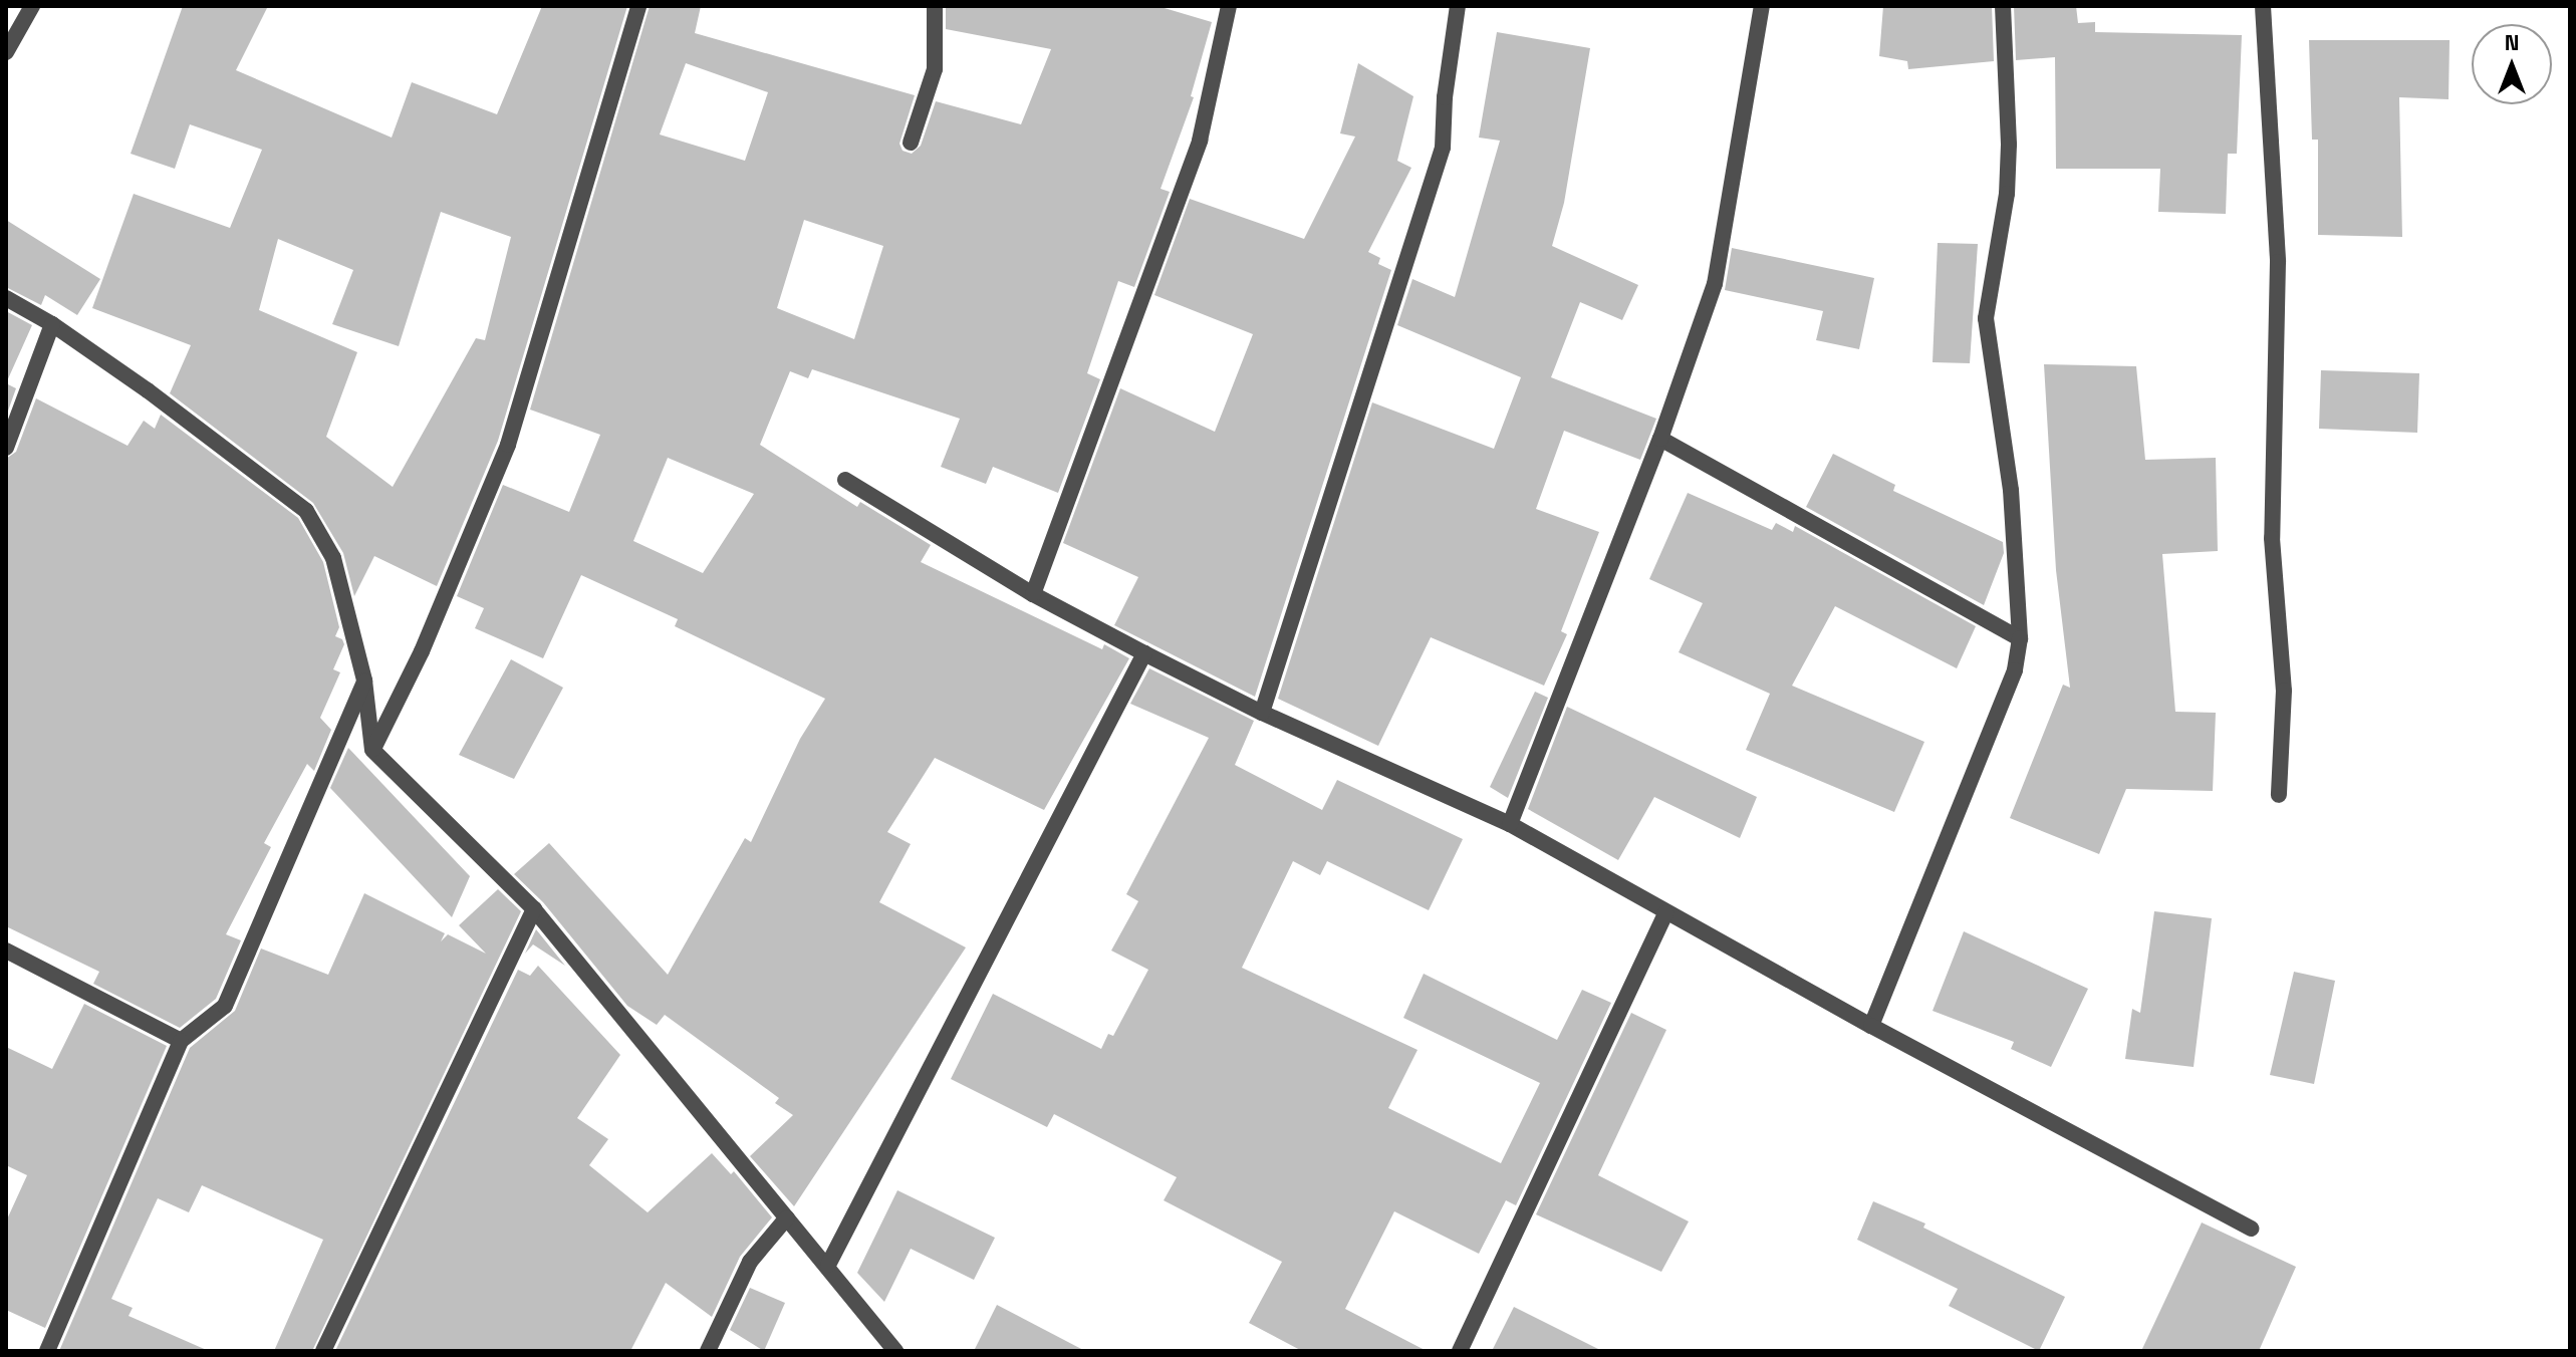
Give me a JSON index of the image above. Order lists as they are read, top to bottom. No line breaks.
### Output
{"north":"top"}
